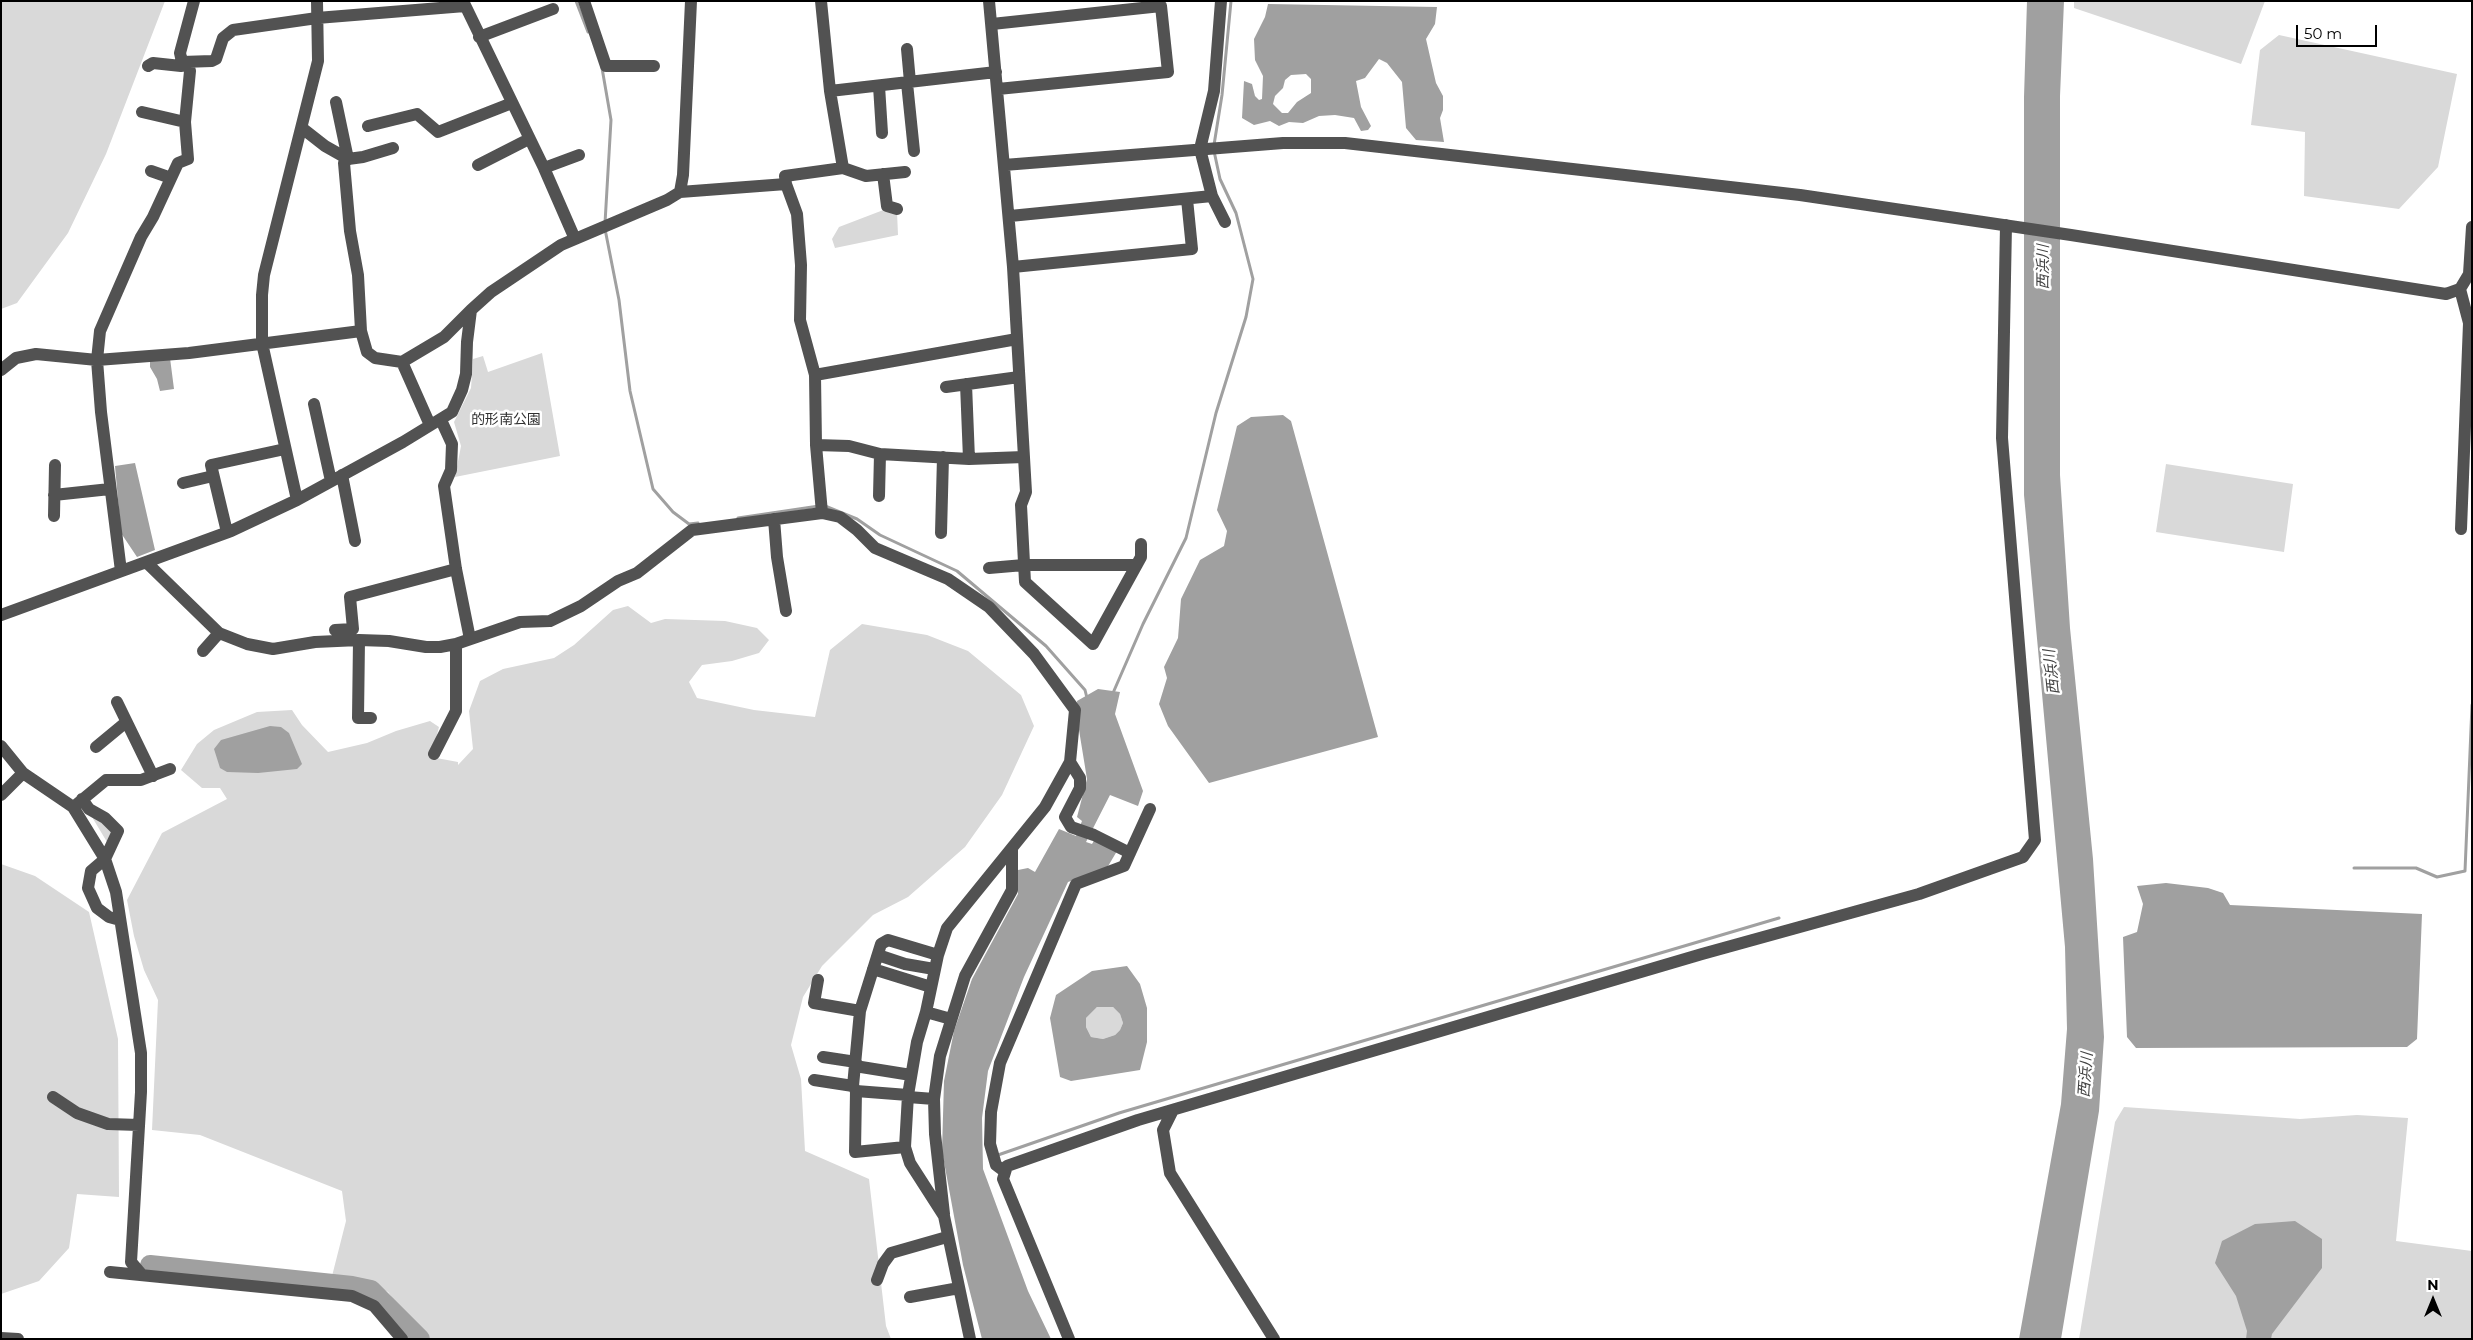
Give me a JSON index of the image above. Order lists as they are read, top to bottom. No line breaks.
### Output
{"water":["西浜川"],"parks":["的形南公園"],"scale_bar":"50 m","north":"top"}
